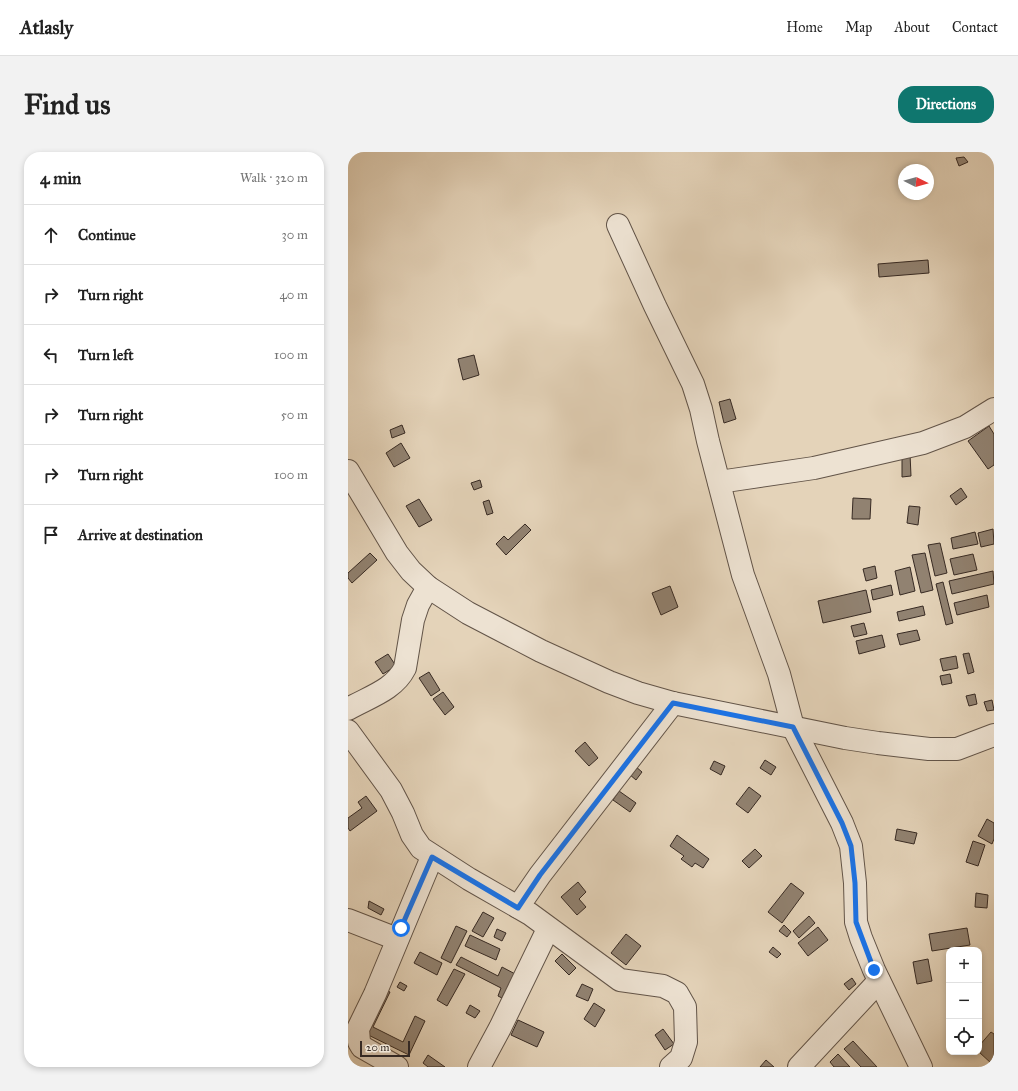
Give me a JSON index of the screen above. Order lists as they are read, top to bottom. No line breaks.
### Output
{"scale_bar":"20 m","north":"right","page":{"header":"Atlasly","nav":["Home","Map","About","Contact"],"buttons":"Directions","title":"Find us","heading":["4 min","Walk · 320 m"],"list":[["Continue","30 m"],["Turn right","40 m"],["Turn left","100 m"],["Turn right","50 m"],["Turn right","100 m"],"Arrive at destination"],"map_buttons":["+","−"],"scale":"20 m"}}
